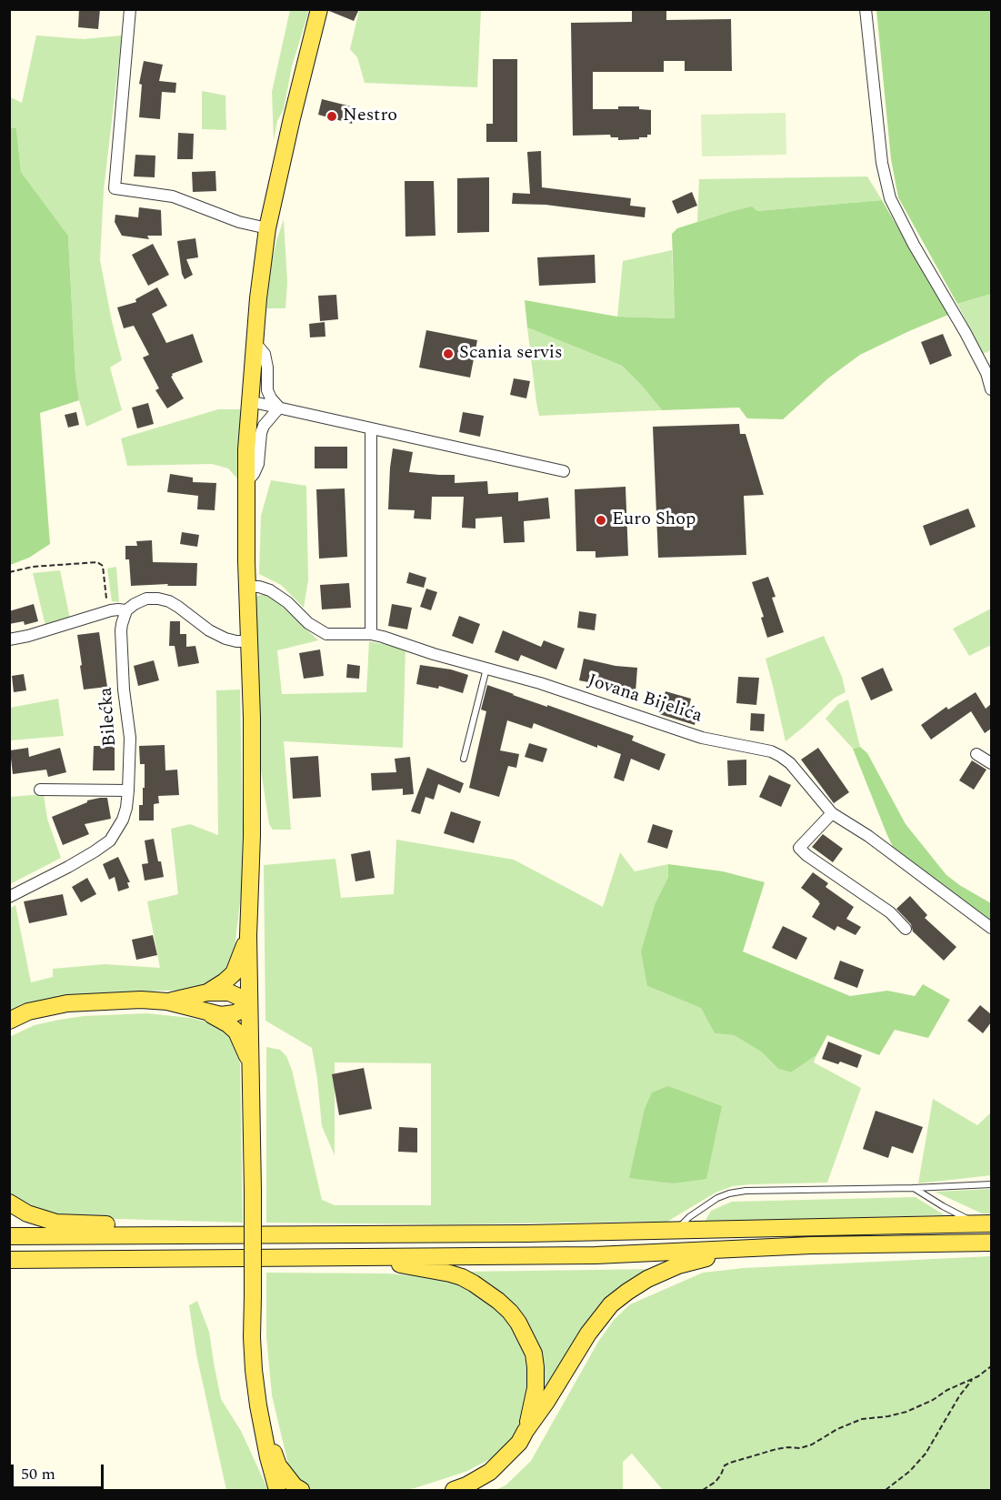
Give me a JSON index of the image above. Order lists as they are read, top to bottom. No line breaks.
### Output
{"streets":{"street":["Jovana Bijelića","Bilećka"]},"places":["Nestro","Scania servis","Euro Shop"],"scale_bar":"50 m"}
